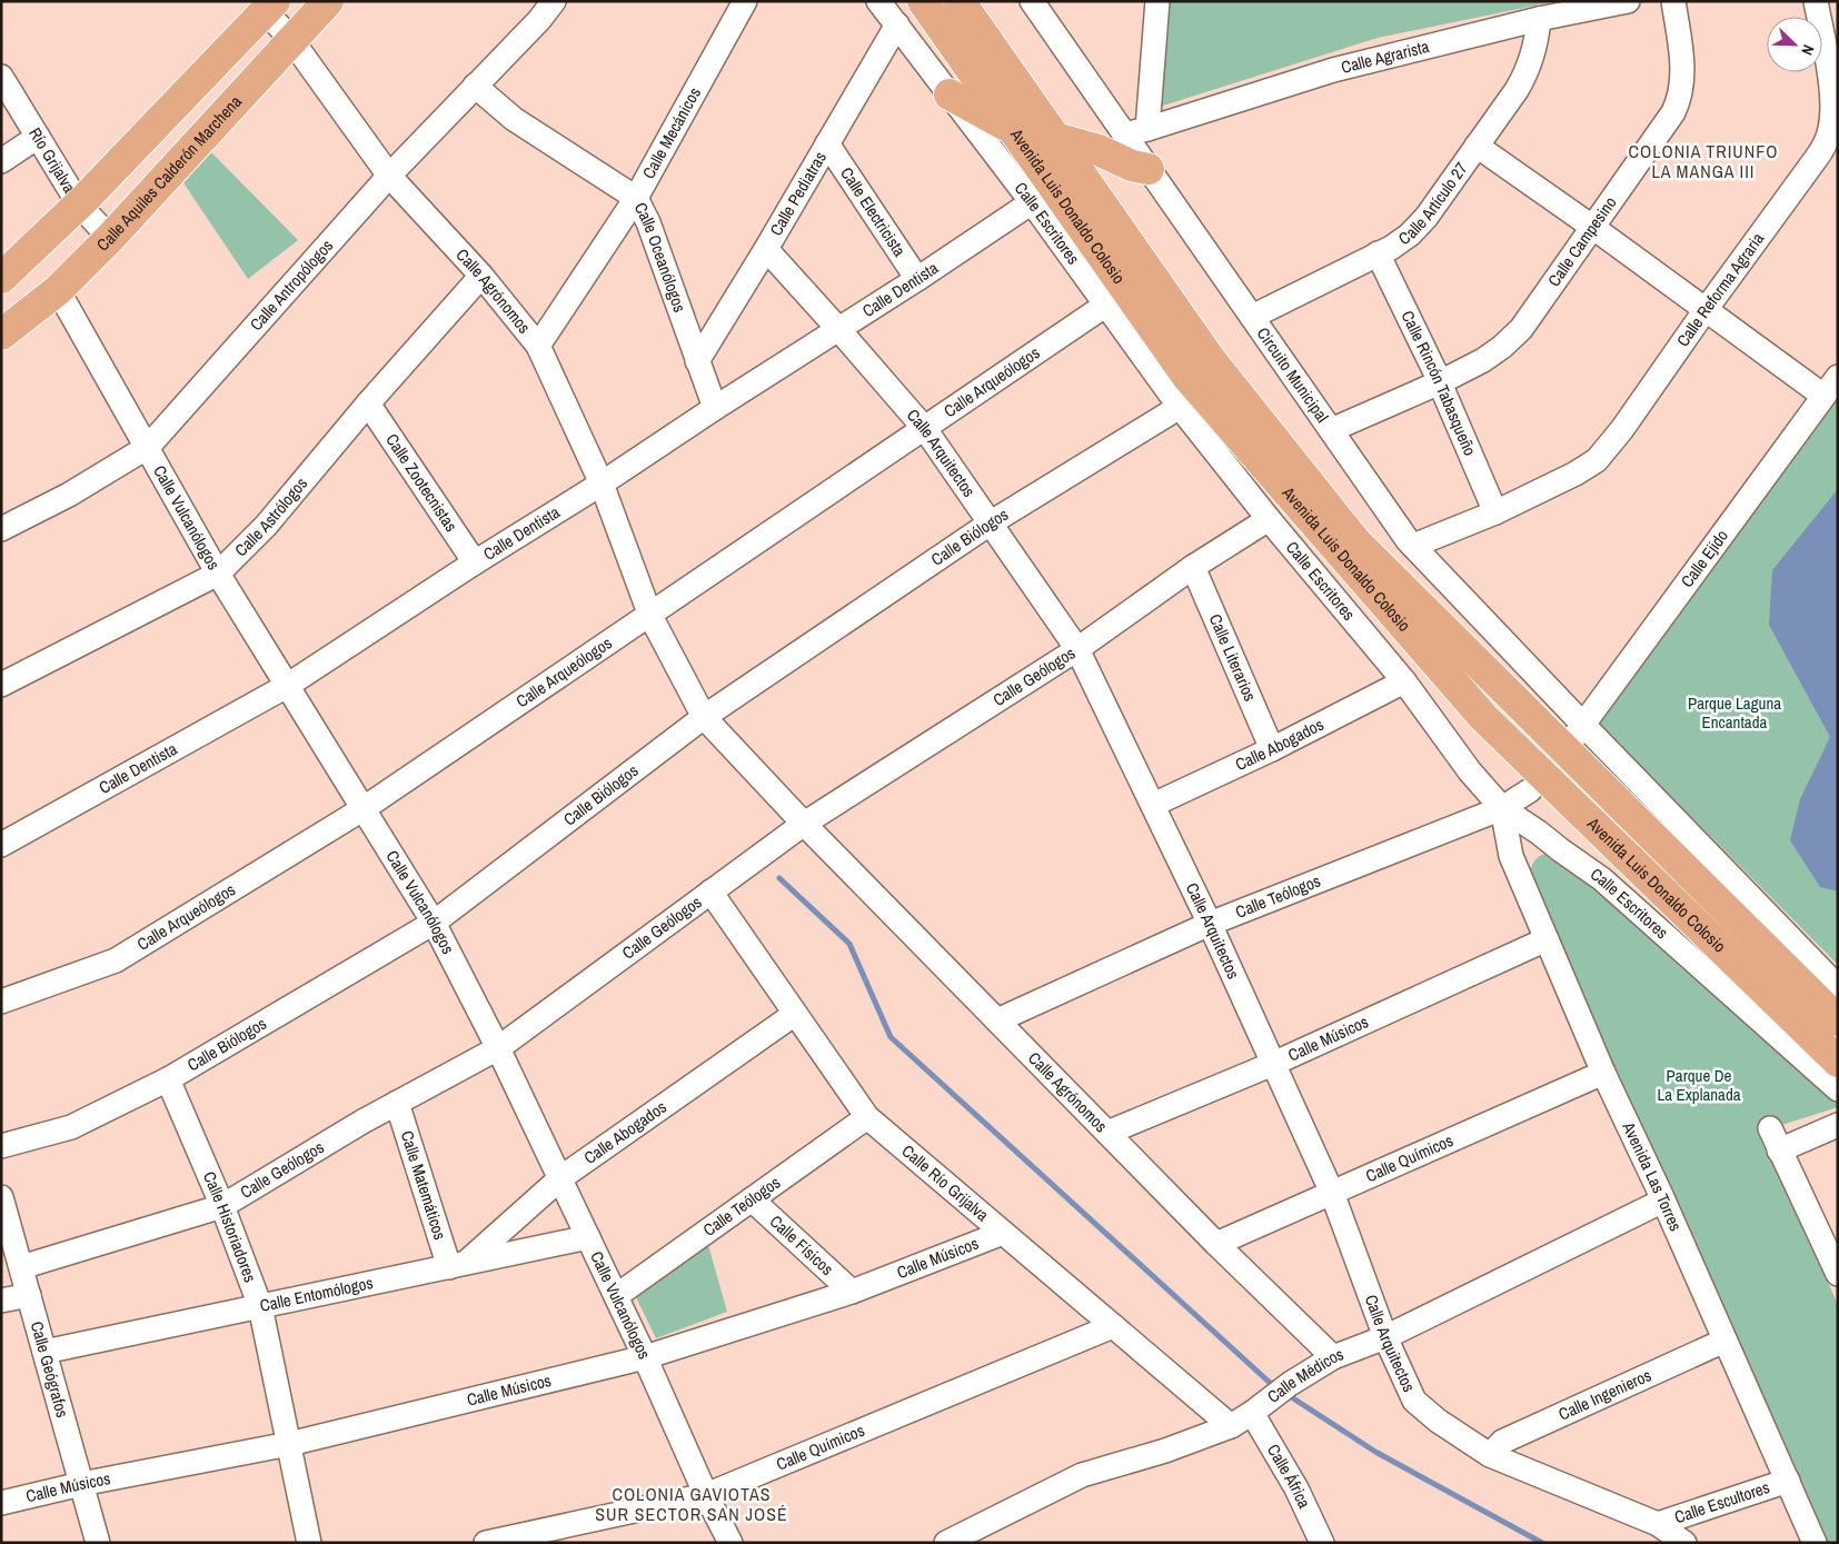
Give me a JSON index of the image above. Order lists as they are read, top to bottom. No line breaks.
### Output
{"streets":{"main road":["Calle Aquiles Calderón Marchena","Avenida Luis Donaldo Colosio"],"street":["Calle Agrarista","Calle Mecánicos","Río Grijalva","Calle Pediatras","Calle Artículo 27","Calle Electricista","Calle Escritores","Calle Campesino","Calle Oceanólogos","Calle Antropólogos","Calle Dentista","Calle Reforma Agraria","Calle Agrónomos","Circuito Municipal","Calle Arqueólogos","Calle Rincón Tabasqueño","Calle Arquitectos","Calle Zootecnistas","Calle Astrólogos","Calle Vulcanólogos","Calle Biólogos","Calle Ejido","Calle Literarios","Calle Geólogos","Calle Abogados","Calle Teólogos","Calle Músicos","Calle Químicos","Avenida Las Torres","Calle Río Grijalva","Calle Matemáticos","Calle Historiadores","Calle Físicos","Calle Entomólogos","Calle Geógrafos","Calle Médicos","Calle Ingenieros","Calle África","Calle Escultores"]},"crossings":[["Calle Agrarista","Calle Artículo 27"],["Calle Agrarista","Circuito Municipal"],["Calle Mecánicos","Calle Oceanólogos"],["Calle Mecánicos","Calle Agrónomos"],["Río Grijalva","Calle Aquiles Calderón Marchena"],["Calle Aquiles Calderón Marchena","Calle Agrónomos"],["Calle Aquiles Calderón Marchena","Calle Vulcanólogos"],["Calle Pediatras","Calle Electricista"],["Calle Pediatras","Calle Escritores"],["Calle Pediatras","Calle Oceanólogos"],["Calle Pediatras","Calle Arquitectos"],["Calle Artículo 27","Circuito Municipal"],["Calle Artículo 27","Calle Rincón Tabasqueño"],["Calle Electricista","Calle Dentista"],["Calle Escritores","Calle Dentista"],["Calle Escritores","Calle Arqueólogos"],["Calle Escritores","Calle Biólogos"],["Calle Escritores","Calle Geólogos"],["Calle Escritores","Calle Abogados"],["Calle Escritores","Calle Teólogos"],["Calle Escritores","Avenida Las Torres"],["Calle Campesino","Circuito Municipal"],["Calle Campesino","Calle Rincón Tabasqueño"],["Calle Oceanólogos","Calle Antropólogos"],["Calle Oceanólogos","Calle Dentista"],["Calle Antropólogos","Calle Agrónomos"],["Calle Antropólogos","Calle Vulcanólogos"],["Calle Dentista","Calle Agrónomos"],["Calle Dentista","Calle Arquitectos"],["Calle Dentista","Calle Zootecnistas"],["Calle Dentista","Calle Vulcanólogos"],["Calle Reforma Agraria","Circuito Municipal"],["Calle Reforma Agraria","Calle Rincón Tabasqueño"],["Calle Agrónomos","Calle Arqueólogos"],["Calle Agrónomos","Calle Astrólogos"],["Calle Agrónomos","Calle Biólogos"],["Calle Agrónomos","Calle Geólogos"],["Calle Agrónomos","Calle Teólogos"],["Calle Agrónomos","Calle Músicos"],["Calle Agrónomos","Calle Químicos"],["Calle Agrónomos","Calle Médicos"],["Circuito Municipal","Calle Ejido"],["Calle Arqueólogos","Calle Arquitectos"],["Calle Arqueólogos","Calle Vulcanólogos"],["Calle Arquitectos","Calle Biólogos"],["Calle Arquitectos","Calle Geólogos"],["Calle Arquitectos","Calle Abogados"],["Calle Arquitectos","Calle Teólogos"],["Calle Arquitectos","Calle Músicos"],["Calle Arquitectos","Calle Químicos"],["Calle Arquitectos","Calle Médicos"],["Calle Arquitectos","Calle Ingenieros"],["Calle Arquitectos","Calle Escultores"],["Calle Zootecnistas","Calle Astrólogos"],["Calle Astrólogos","Calle Vulcanólogos"],["Calle Vulcanólogos","Calle Biólogos"],["Calle Vulcanólogos","Calle Geólogos"],["Calle Vulcanólogos","Calle Abogados"],["Calle Vulcanólogos","Calle Teólogos"],["Calle Vulcanólogos","Calle Músicos"],["Calle Vulcanólogos","Calle Químicos"],["Calle Vulcanólogos","Calle Entomólogos"],["Calle Biólogos","Calle Historiadores"],["Calle Literarios","Calle Geólogos"],["Calle Literarios","Calle Abogados"],["Calle Geólogos","Calle Río Grijalva"],["Calle Geólogos","Calle Matemáticos"],["Calle Geólogos","Calle Historiadores"],["Calle Geólogos","Calle Geógrafos"],["Calle Abogados","Calle Río Grijalva"],["Calle Abogados","Calle Matemáticos"],["Calle Abogados","Calle Entomólogos"],["Calle Teólogos","Avenida Las Torres"],["Calle Teólogos","Calle Río Grijalva"],["Calle Teólogos","Calle Físicos"],["Calle Músicos","Avenida Las Torres"],["Calle Músicos","Calle Río Grijalva"],["Calle Músicos","Calle Historiadores"],["Calle Músicos","Calle Físicos"],["Calle Músicos","Calle Geógrafos"],["Calle Químicos","Avenida Las Torres"],["Calle Químicos","Calle Río Grijalva"],["Avenida Las Torres","Calle Médicos"],["Avenida Las Torres","Calle Ingenieros"],["Avenida Las Torres","Calle Escultores"],["Calle Río Grijalva","Calle Médicos"],["Calle Matemáticos","Calle Entomólogos"],["Calle Historiadores","Calle Entomólogos"],["Calle Entomólogos","Calle Geógrafos"],["Calle Médicos","Calle África"]],"districts":["COLONIA TRIUNFO LA MANGA III","COLONIA GAVIOTAS SUR SECTOR SAN JOSÉ"],"parks":["Parque Laguna Encantada","Parque De La Explanada"],"north":"bottom right"}
